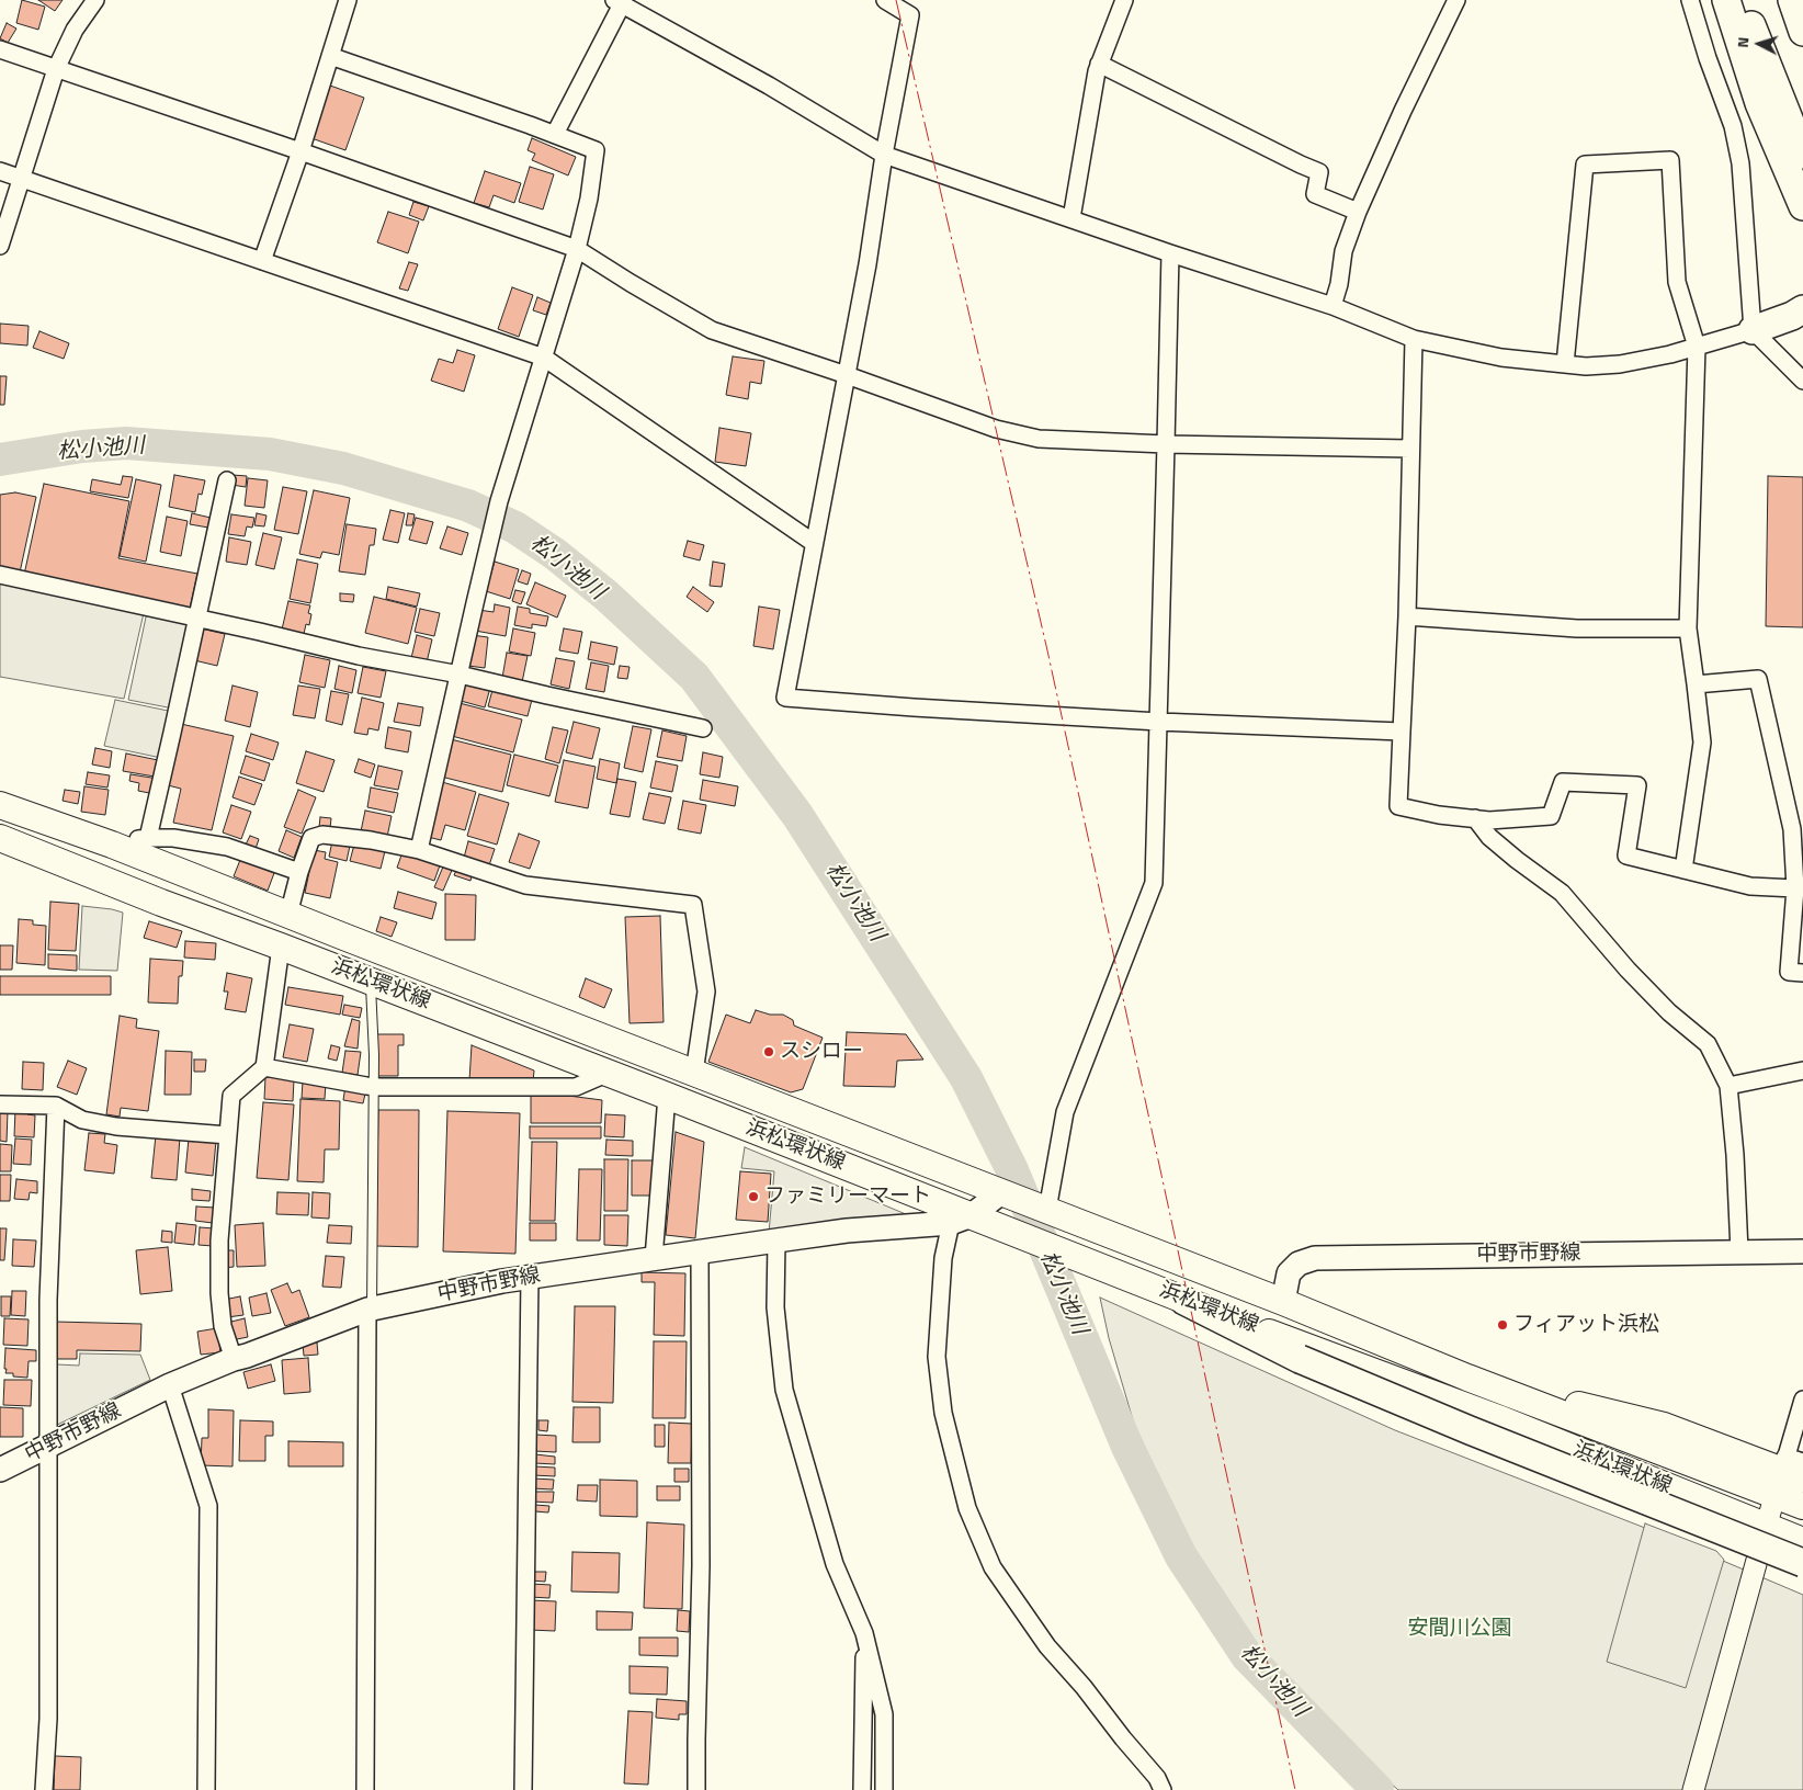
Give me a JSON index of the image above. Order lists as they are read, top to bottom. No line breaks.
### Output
{"streets":{"main road":["浜松環状線","中野市野線"]},"crossings":[["浜松環状線","中野市野線"]],"water":["松小池川"],"parks":["安間川公園"],"places":["スシロー","ファミリーマート","フィアット浜松"],"north":"left"}
